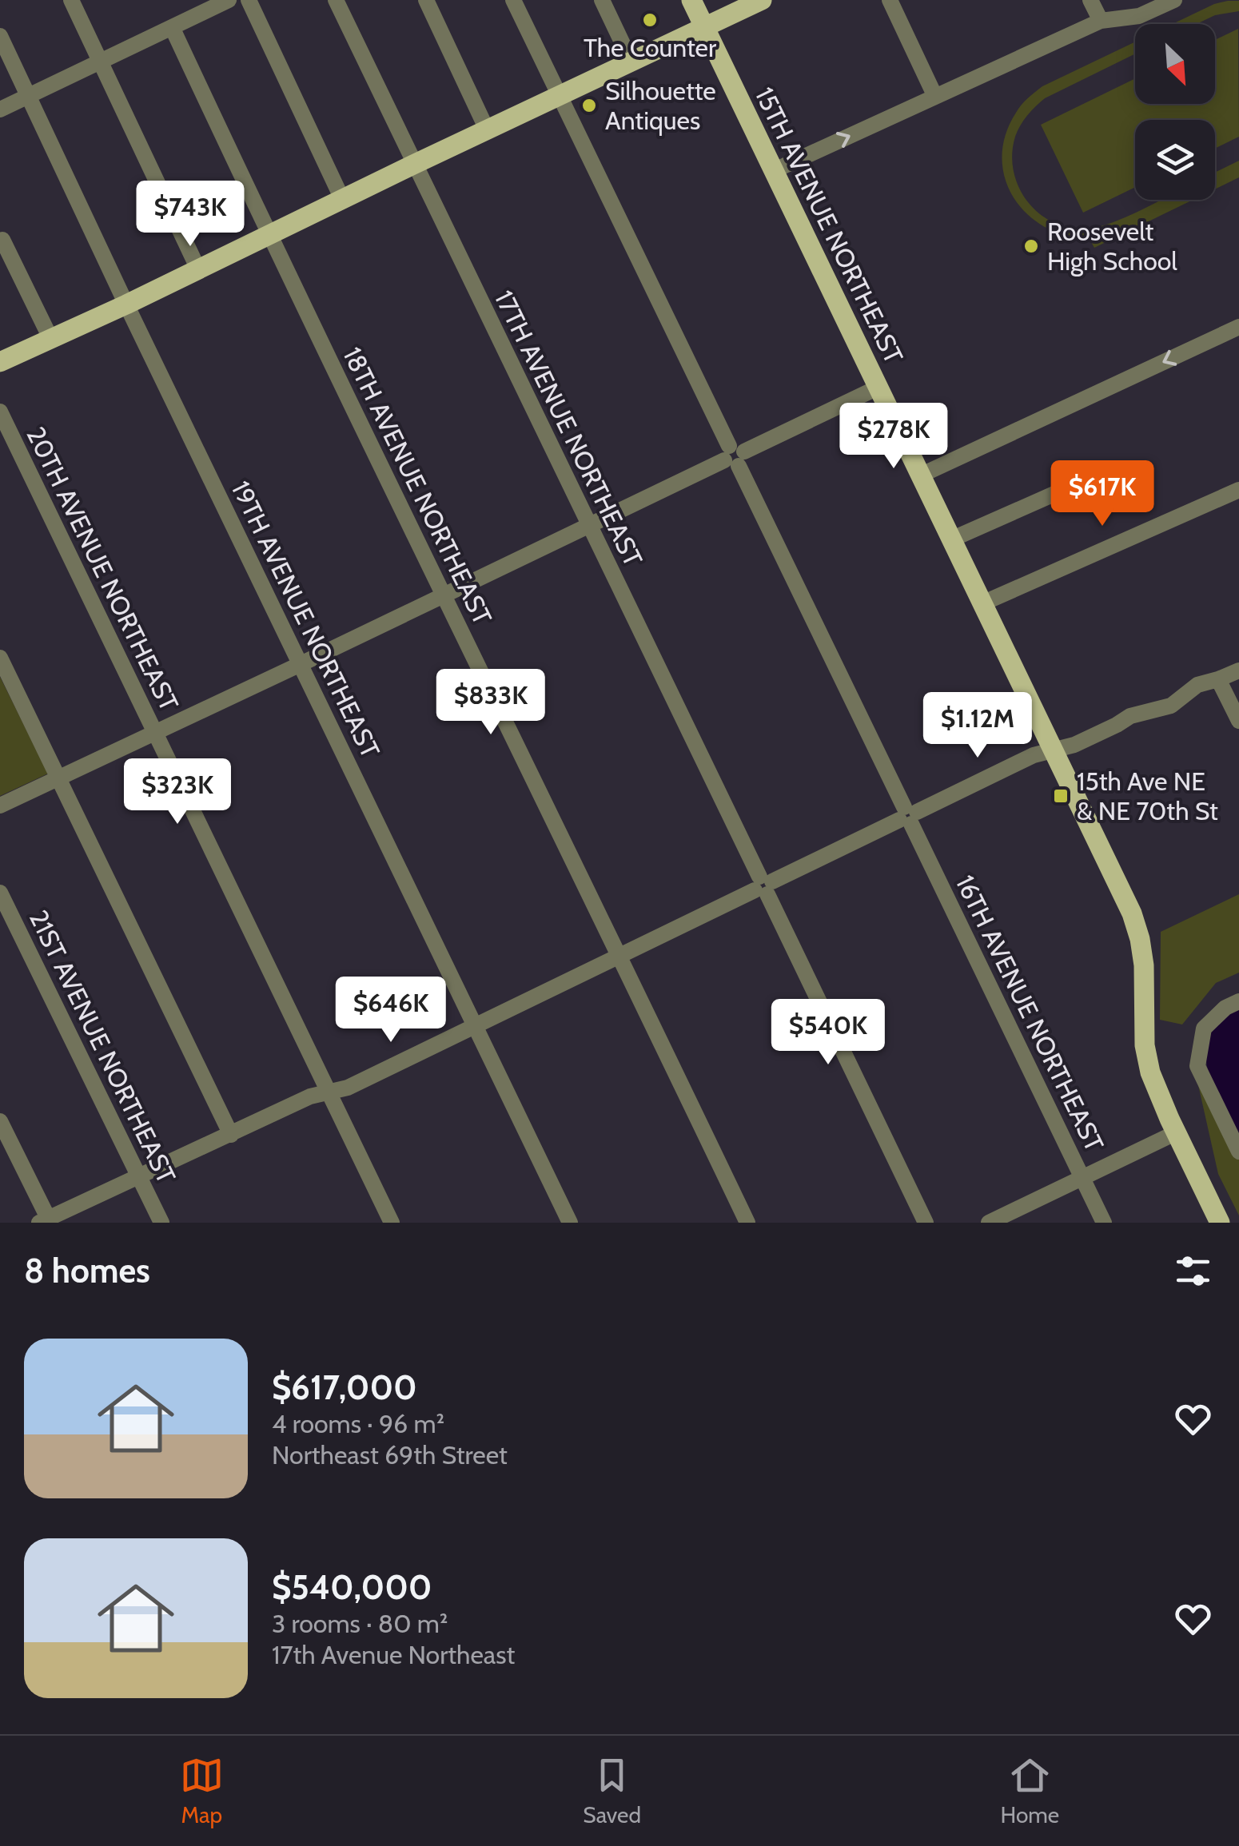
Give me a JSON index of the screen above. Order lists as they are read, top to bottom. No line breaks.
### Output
{"streets":{"main road":["15TH AVENUE NORTHEAST"],"street":["17TH AVENUE NORTHEAST","18TH AVENUE NORTHEAST","20TH AVENUE NORTHEAST","19TH AVENUE NORTHEAST","16TH AVENUE NORTHEAST","21ST AVENUE NORTHEAST"]},"places":{"other":["The Counter","Silhouette Antiques","Roosevelt High School"],"transit":["15th Ave NE & NE 70th St"]},"north":"bottom right","page":{"price":["$743K","$278K","$617K","$833K","$1.12M","$323K","$646K","$540K"],"heading":"8 homes","list":[{"name":"$617,000","note":"4 rooms · 96 m² · Northeast 69th Street"},{"name":"$540,000","note":"3 rooms · 80 m² · 17th Avenue Northeast"}],"tabs":["Map","Saved","Home"]}}
